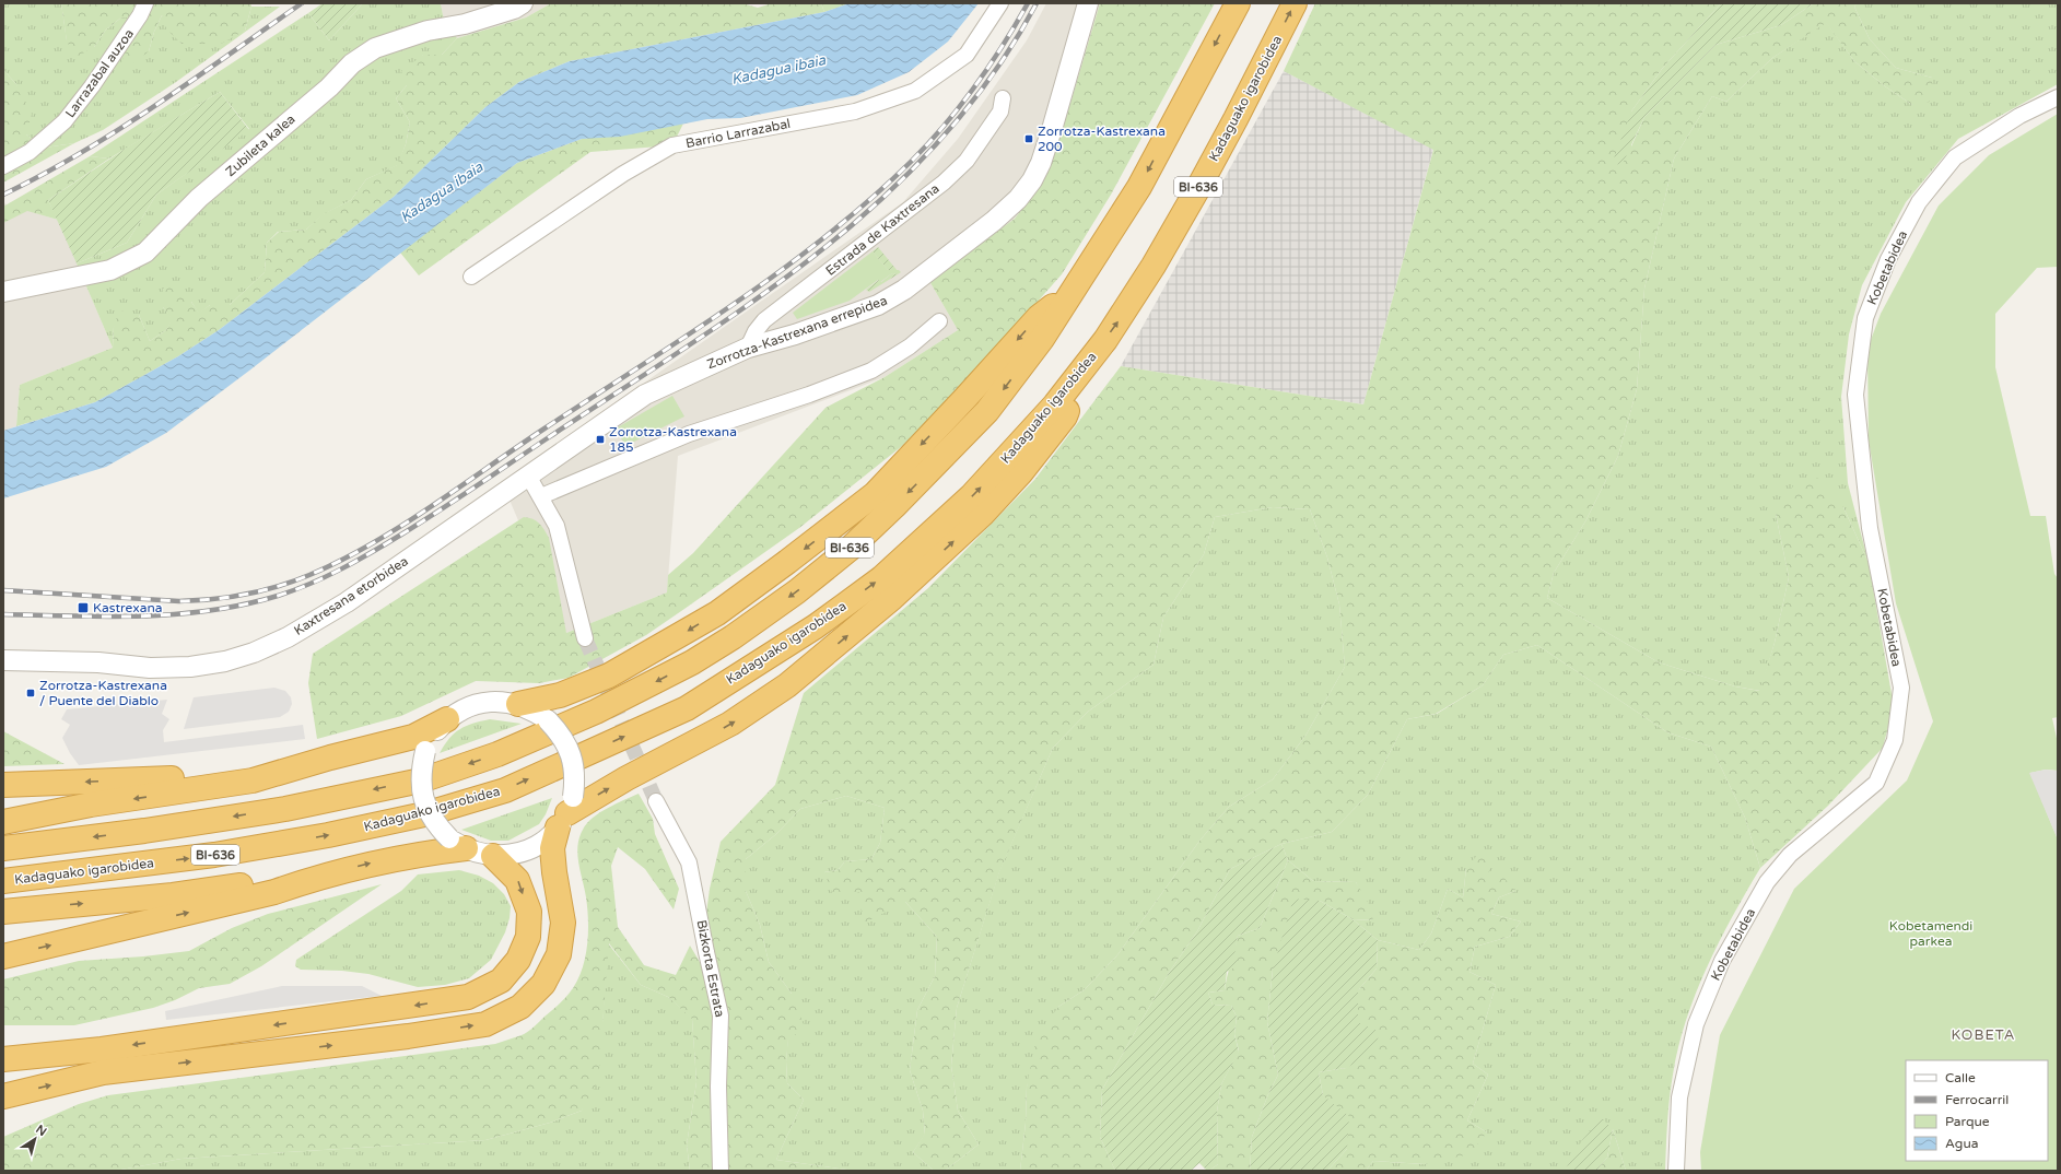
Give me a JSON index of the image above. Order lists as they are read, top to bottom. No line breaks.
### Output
{"streets":{"highway":["Kadaguako igarobidea","BI-636"],"street":["Larrazabal auzoa","Barrio Larrazabal","Zubileta kalea","Estrada de Kaxtresana","Kobetabidea","Zorrotza-Kastrexana errepidea","Kaxtresana etorbidea","Bizkorta Estrata"]},"crossings":[["Estrada de Kaxtresana","Zorrotza-Kastrexana errepidea"],["Zorrotza-Kastrexana errepidea","Kaxtresana etorbidea"]],"districts":["KOBETA"],"water":["Kadagua ibaia"],"parks":["Kobetamendi parkea"],"places":{"transit":["Zorrotza-Kastrexana 200","Zorrotza-Kastrexana 185","Kastrexana","Zorrotza-Kastrexana / Puente del Diablo"]},"legend":["Calle","Ferrocarril","Parque","Agua"],"north":"top right"}
